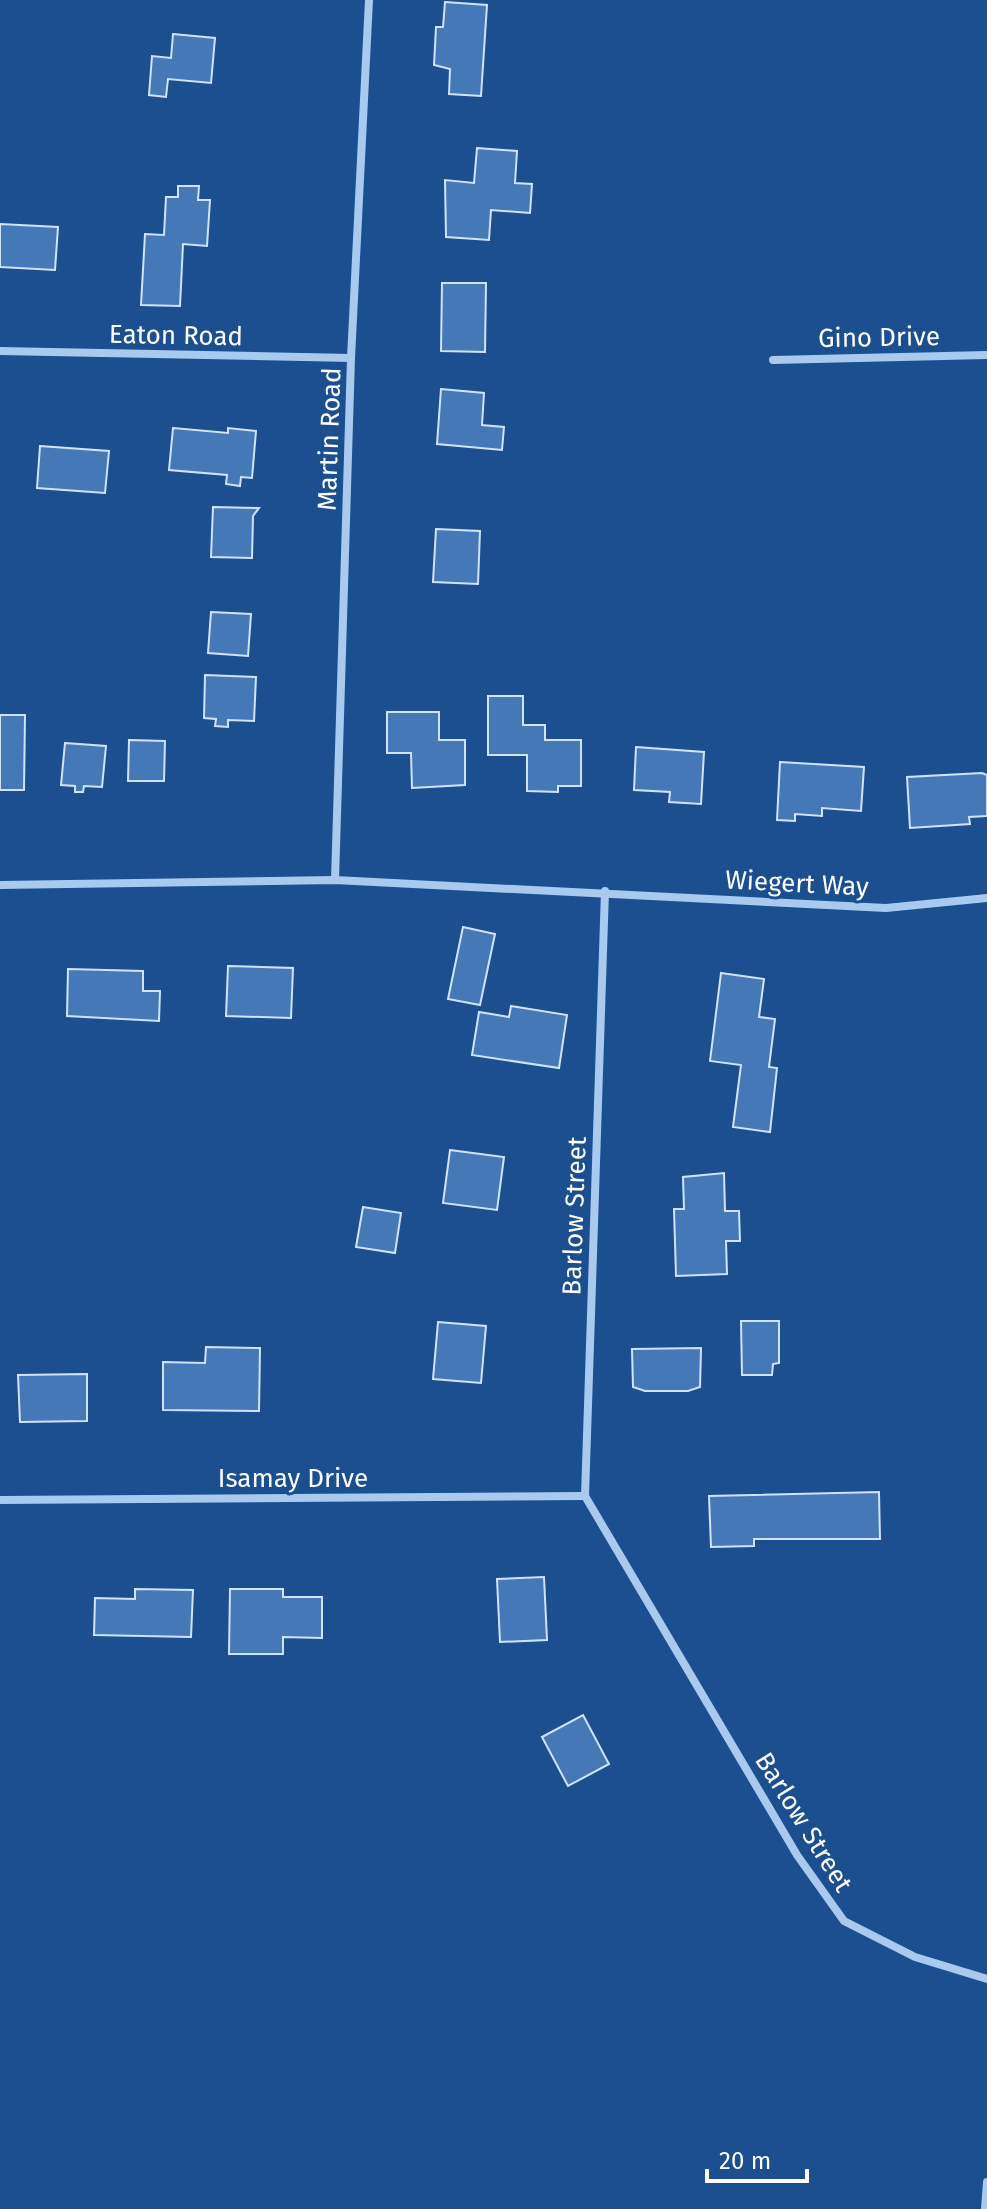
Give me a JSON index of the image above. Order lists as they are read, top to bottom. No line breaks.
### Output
{"streets":{"street":["Eaton Road","Gino Drive","Martin Road","Wiegert Way","Barlow Street","Isamay Drive"]},"crossings":[["Eaton Road","Martin Road"],["Wiegert Way","Barlow Street"],["Barlow Street","Isamay Drive"]],"scale_bar":"20 m"}
